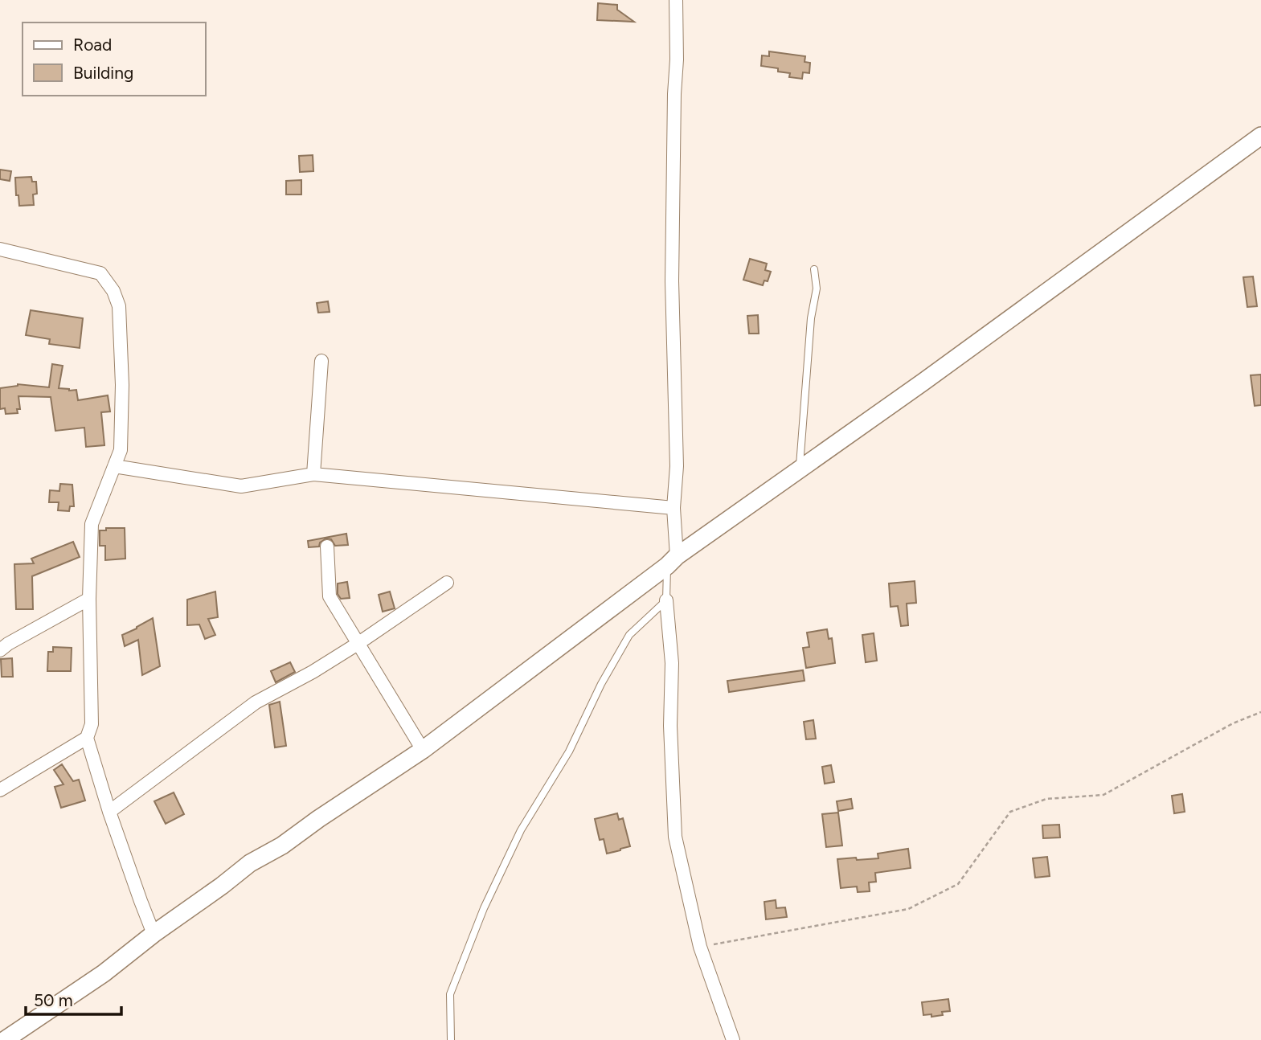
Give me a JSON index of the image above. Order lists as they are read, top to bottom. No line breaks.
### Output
{"legend":["Road","Building"],"scale_bar":"50 m"}
